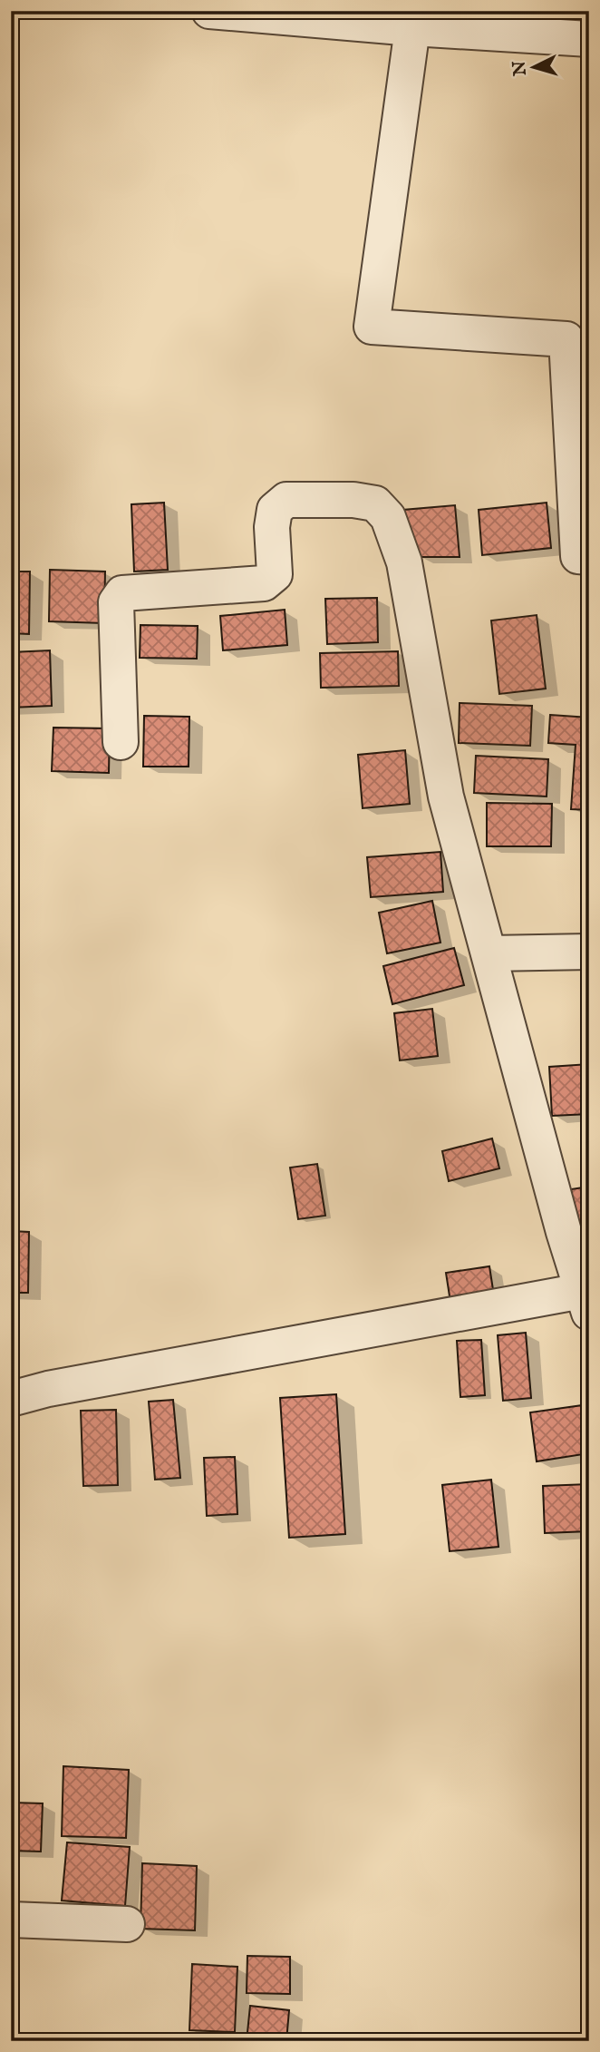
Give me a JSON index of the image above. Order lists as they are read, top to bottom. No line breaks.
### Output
{"north":"left"}
